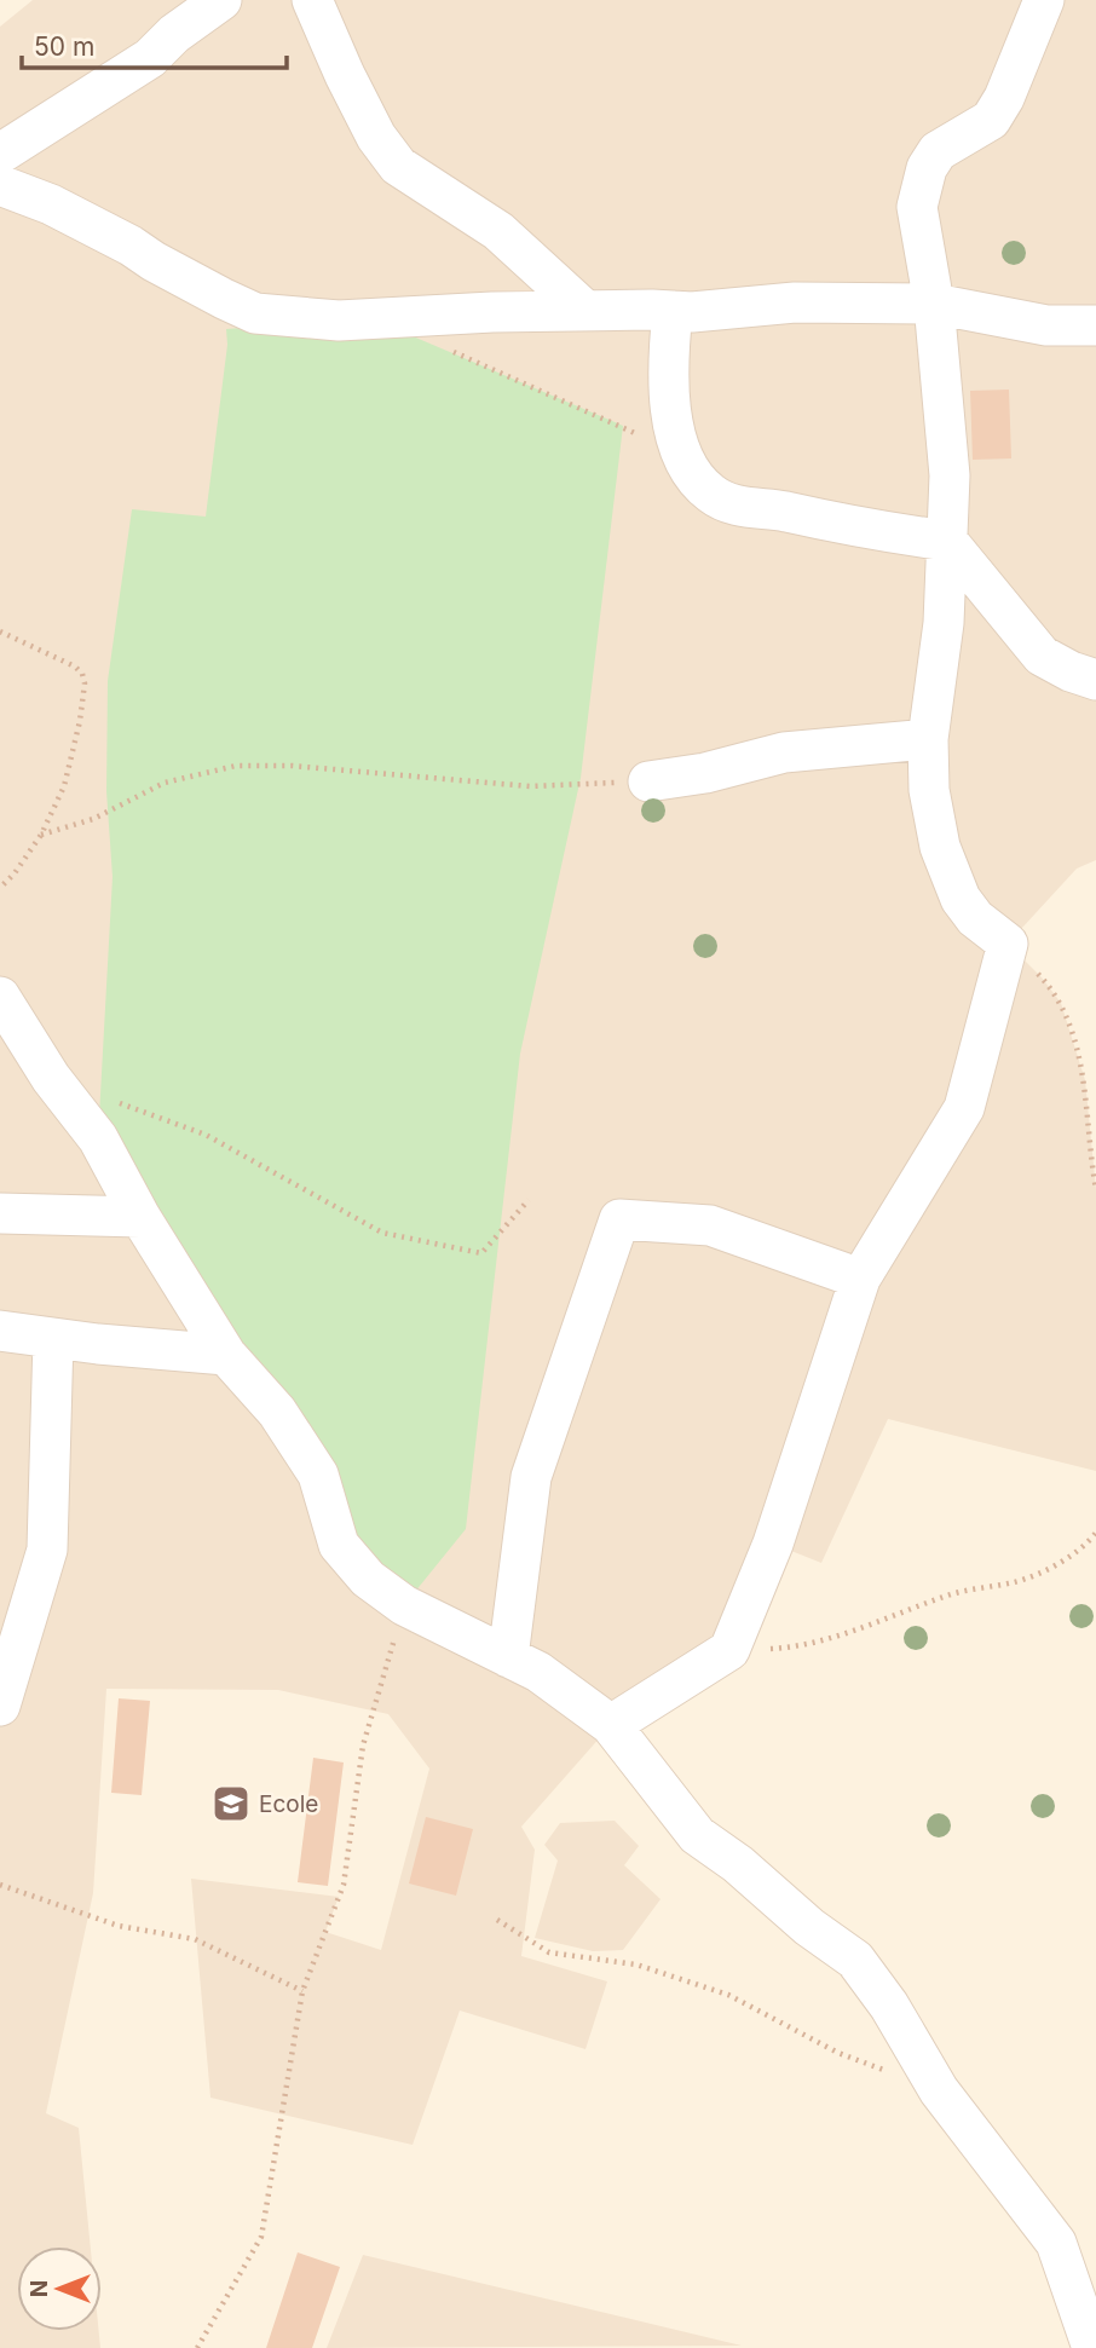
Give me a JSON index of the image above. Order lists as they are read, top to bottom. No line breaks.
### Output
{"places":{"school or university":["Ecole"]},"scale_bar":"50 m","north":"left"}
